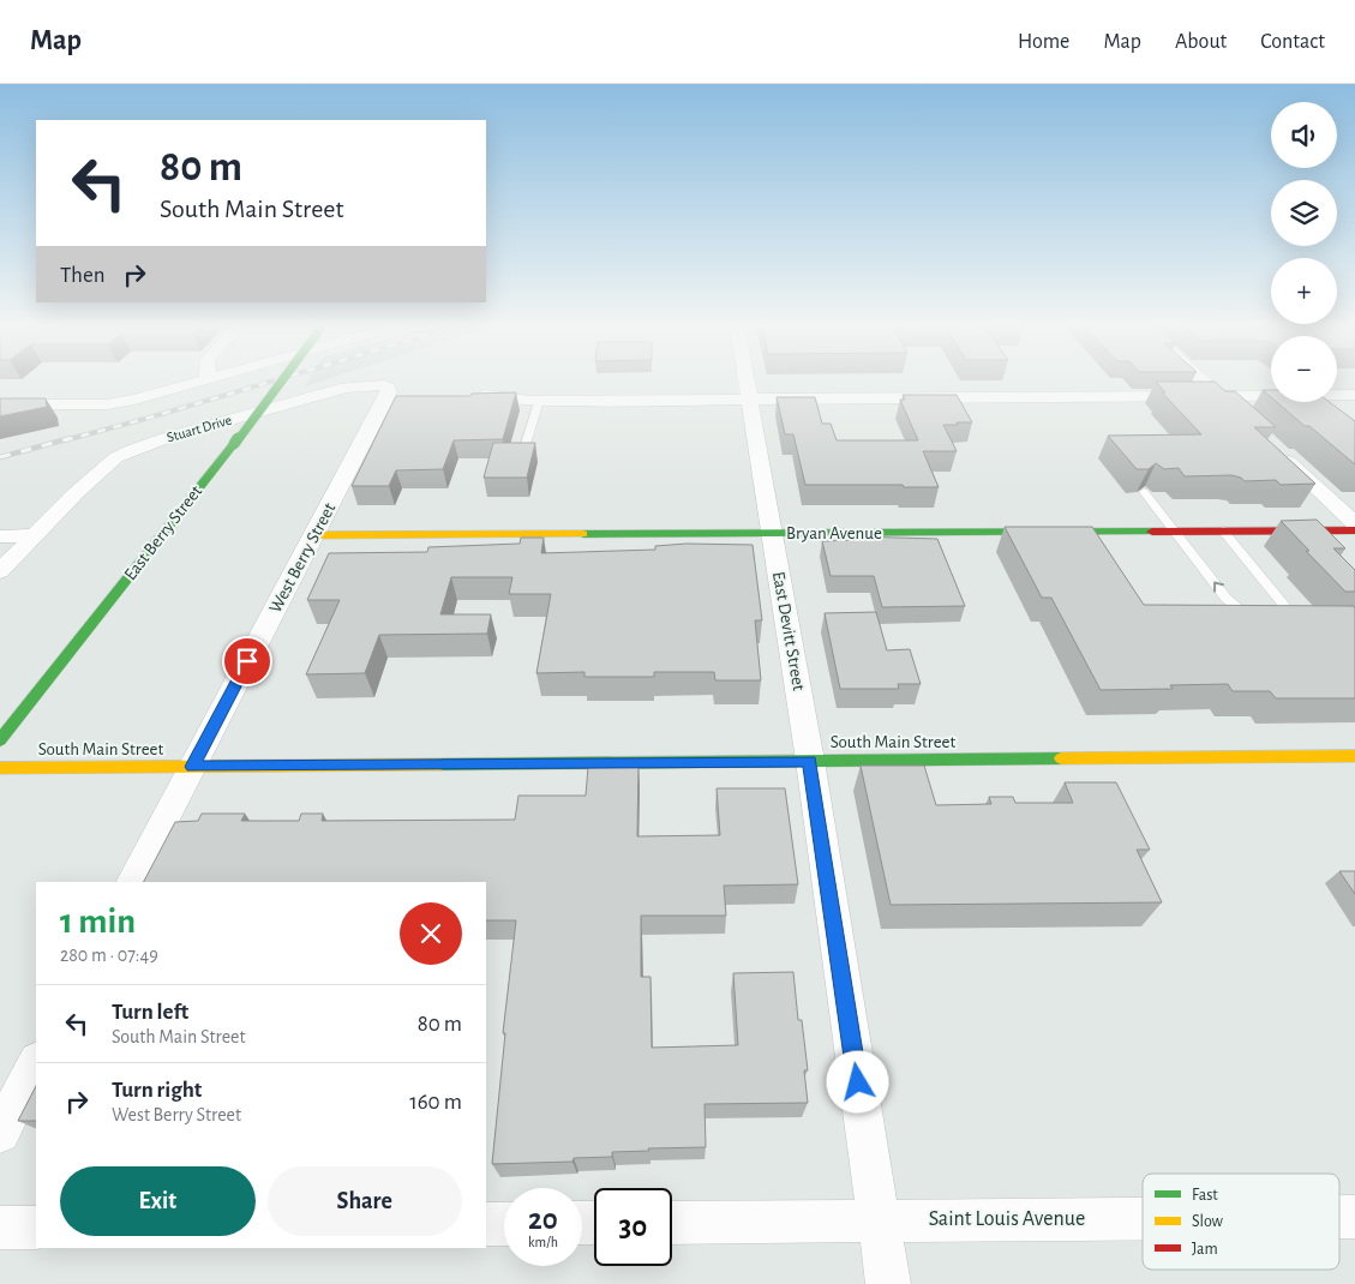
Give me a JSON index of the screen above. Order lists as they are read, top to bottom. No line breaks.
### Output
{"streets":{"street":["Stuart Drive","East Berry Street","Bryan Avenue","West Berry Street","East Devitt Street","South Main Street","Saint Louis Avenue"]},"crossings":[["Stuart Drive","West Berry Street"],["Bryan Avenue","West Berry Street"],["Bryan Avenue","East Devitt Street"],["West Berry Street","South Main Street"],["East Devitt Street","South Main Street"],["East Devitt Street","Saint Louis Avenue"]],"legend":["Fast","Slow","Jam"],"page":{"header":"Map","nav":["Home","Map","About","Contact"],"map_buttons":["+","−"],"turn":["80 m","South Main Street"],"then":"Then","heading":["1 min","280 m · 07:49"],"list":[{"name":"Turn left","note":"South Main Street","value":"80 m"},{"name":"Turn right","note":"West Berry Street","value":"160 m"}],"buttons":["Exit","Share"],"speed":"20 km/h","limit":"30"}}
